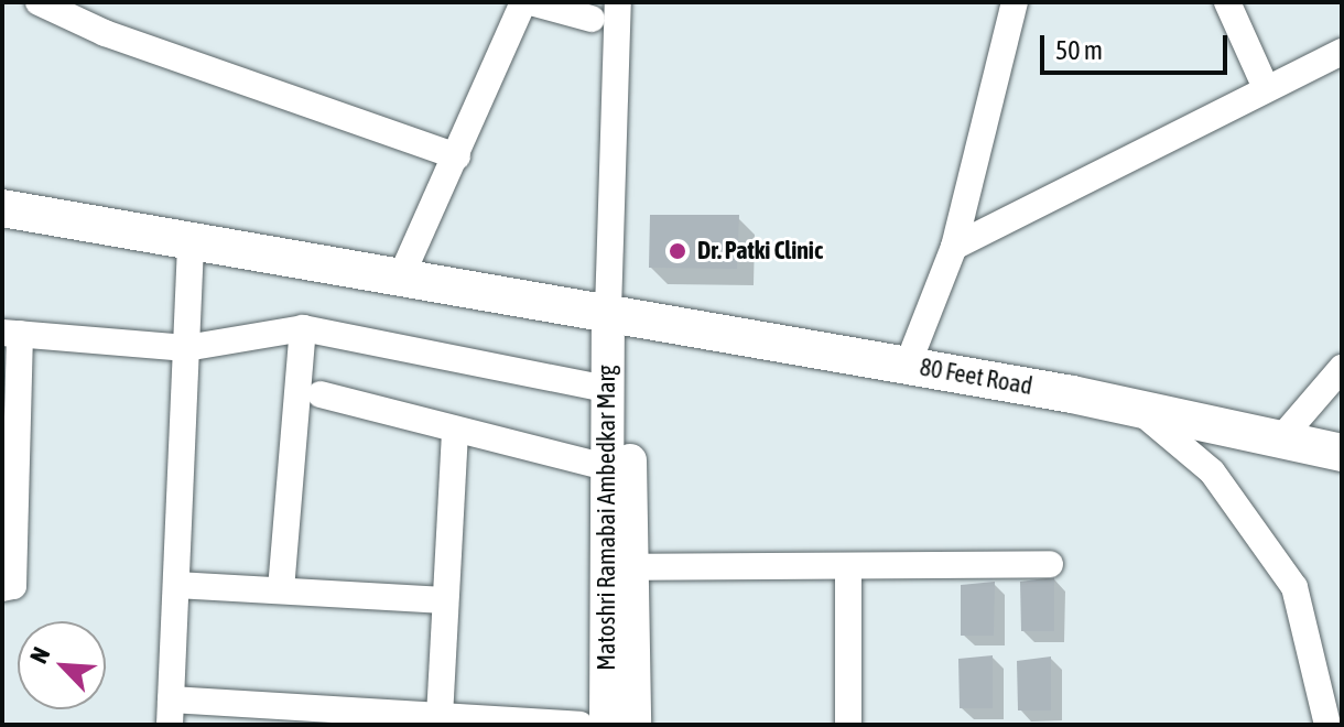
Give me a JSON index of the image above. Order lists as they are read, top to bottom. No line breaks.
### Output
{"streets":{"main road":["80 Feet Road"],"street":["Matoshri Ramabai Ambedkar Marg"]},"crossings":[["80 Feet Road","Matoshri Ramabai Ambedkar Marg"]],"places":["Dr. Patki Clinic"],"scale_bar":"50 m","north":"top left"}
